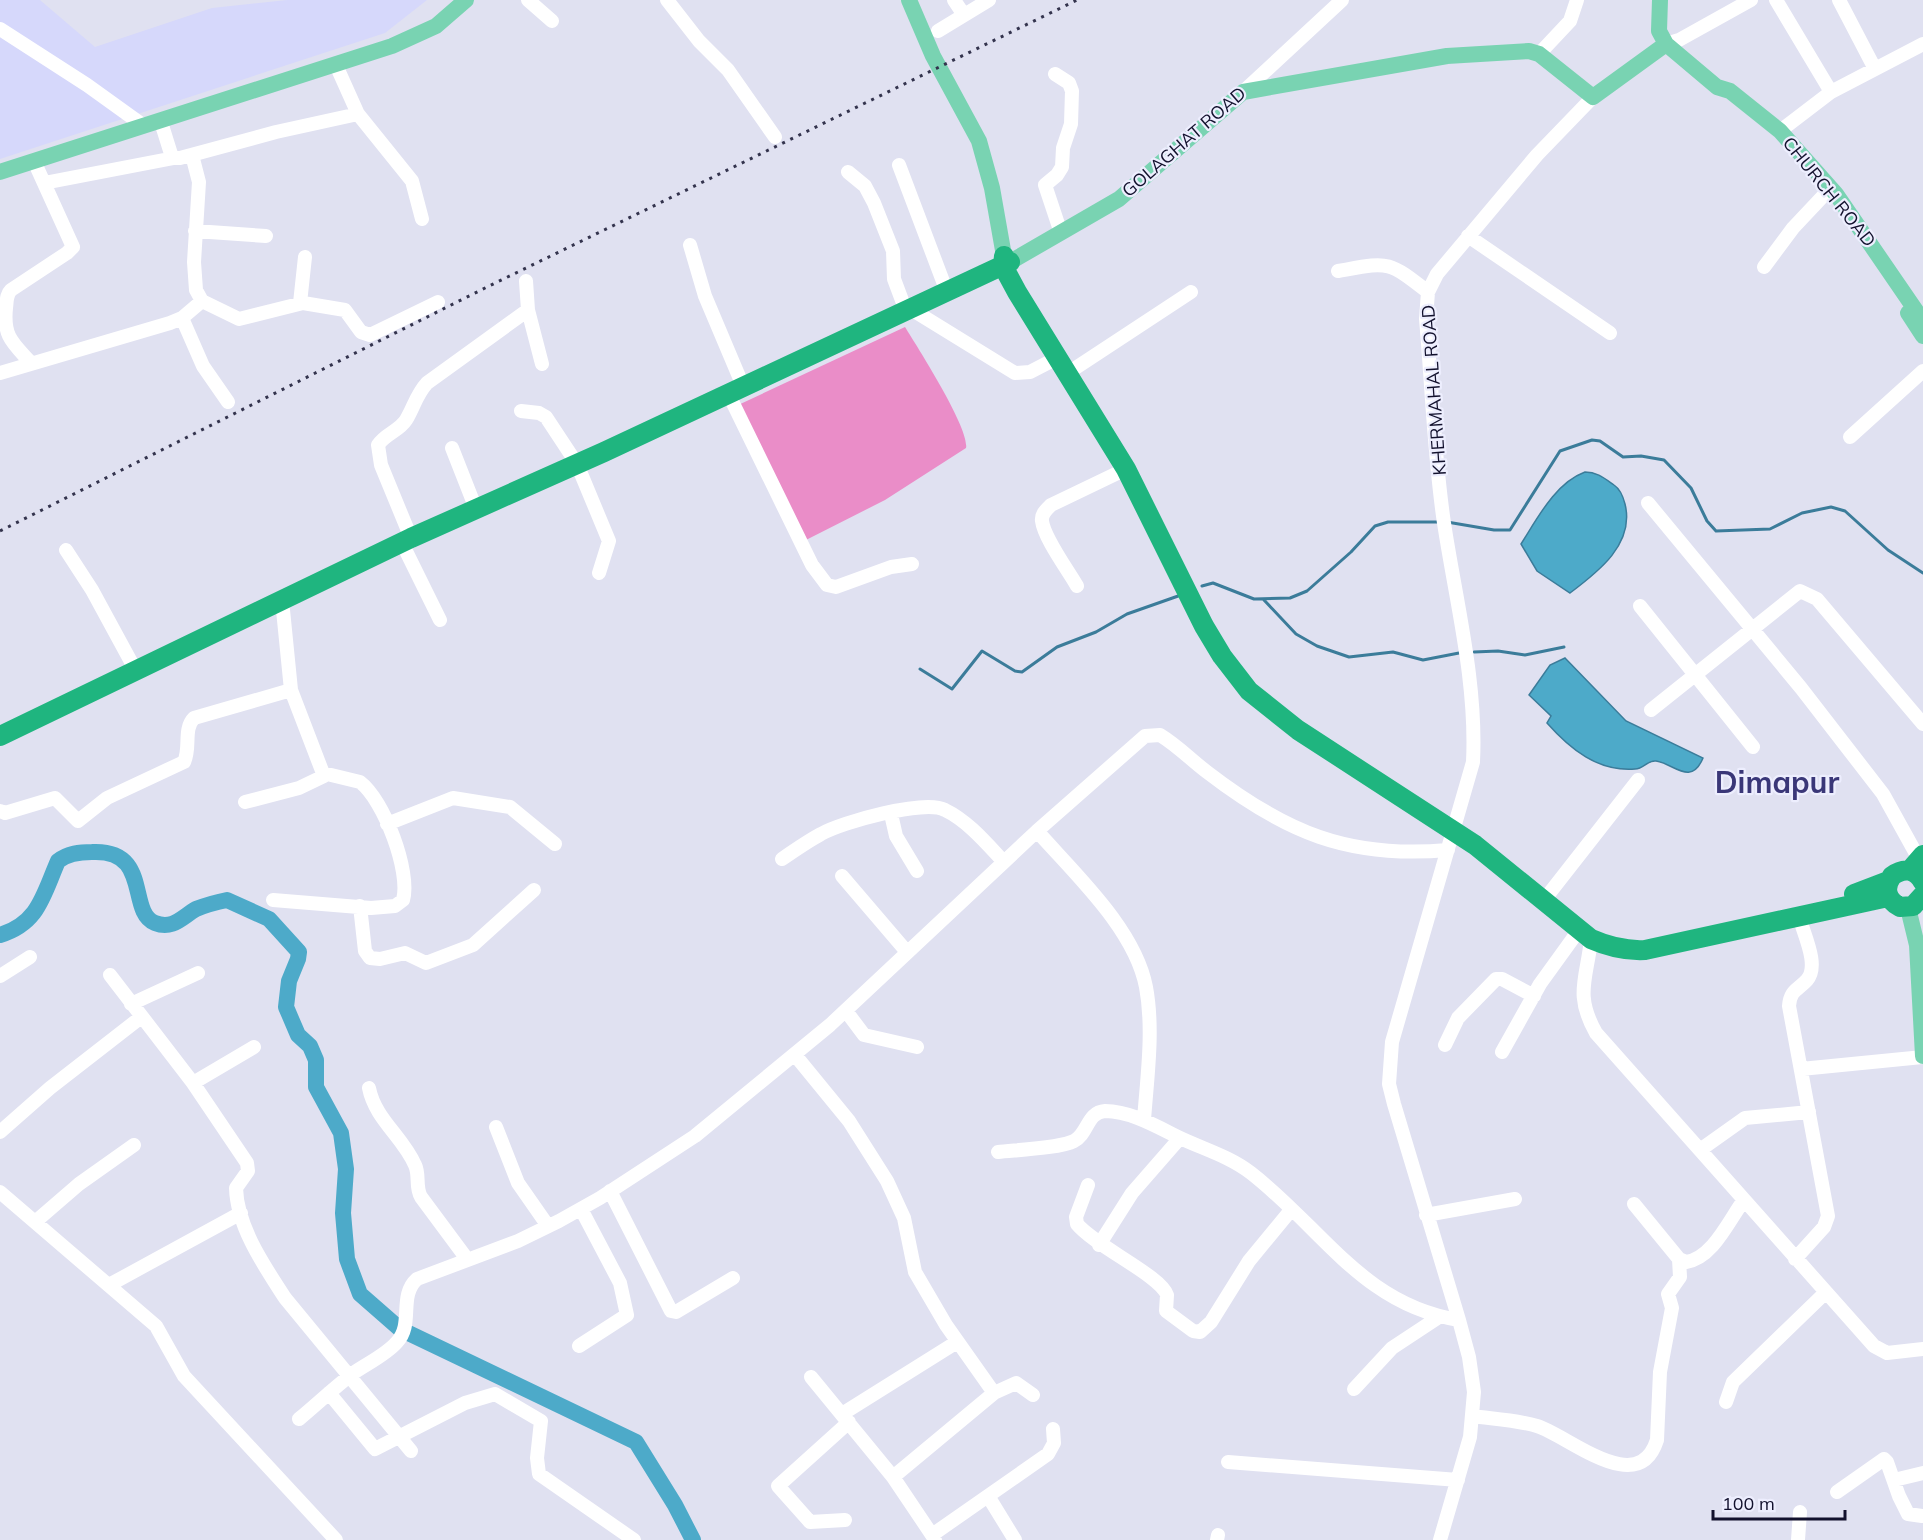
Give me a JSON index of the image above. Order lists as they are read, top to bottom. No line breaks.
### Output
{"streets":{"main road":["GOLAGHAT ROAD","CHURCH ROAD","KHERMAHAL ROAD"]},"crossings":[["CHURCH ROAD","KHERMAHAL ROAD"]],"districts":["Dimapur"],"scale_bar":"100 m"}
